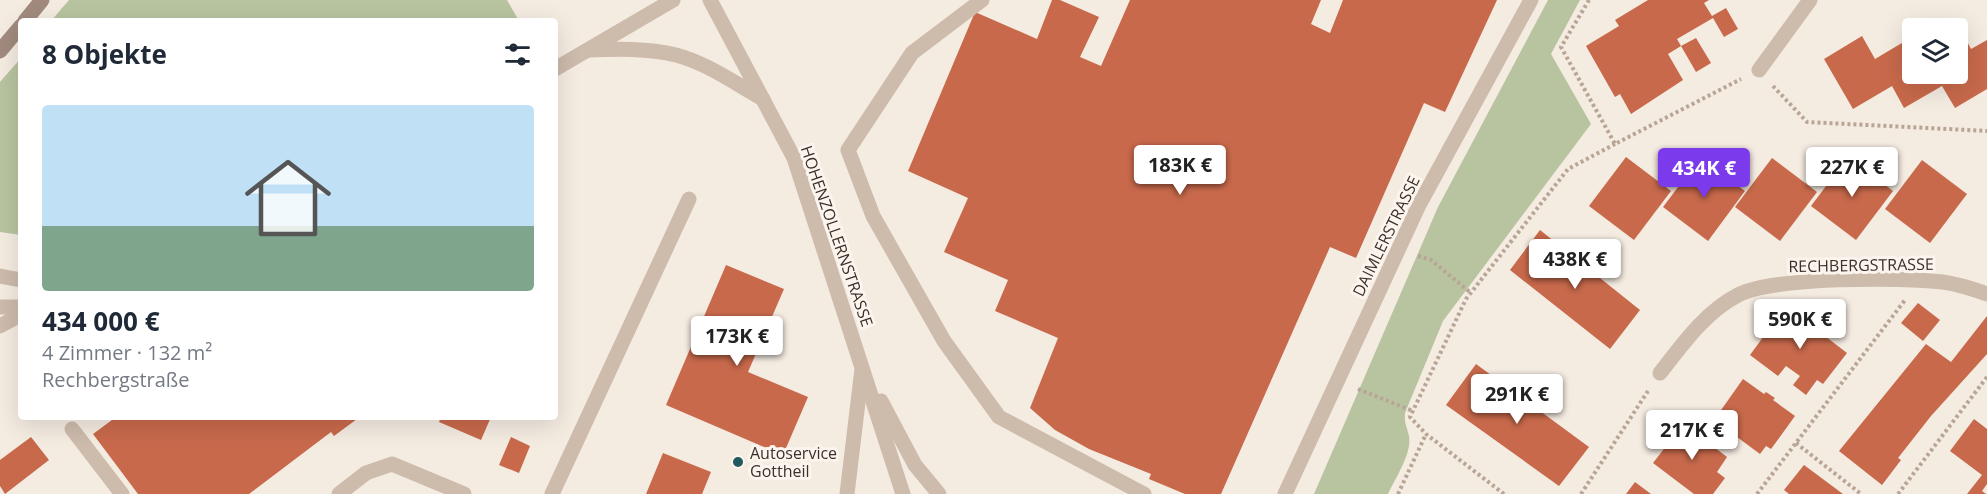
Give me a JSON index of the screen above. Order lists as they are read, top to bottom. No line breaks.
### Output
{"streets":{"street":["HOHENZOLLERNSTRASSE","DAIMLERSTRASSE","RECHBERGSTRASSE"]},"places":["Autoservice Gottheil"],"page":{"heading":"8 Objekte","list":[{"name":"434 000 €","note":"4 Zimmer · 132 m² · Rechbergstraße"}],"price":["183K €","227K €","434K €","438K €","590K €","173K €","291K €","217K €"]}}
